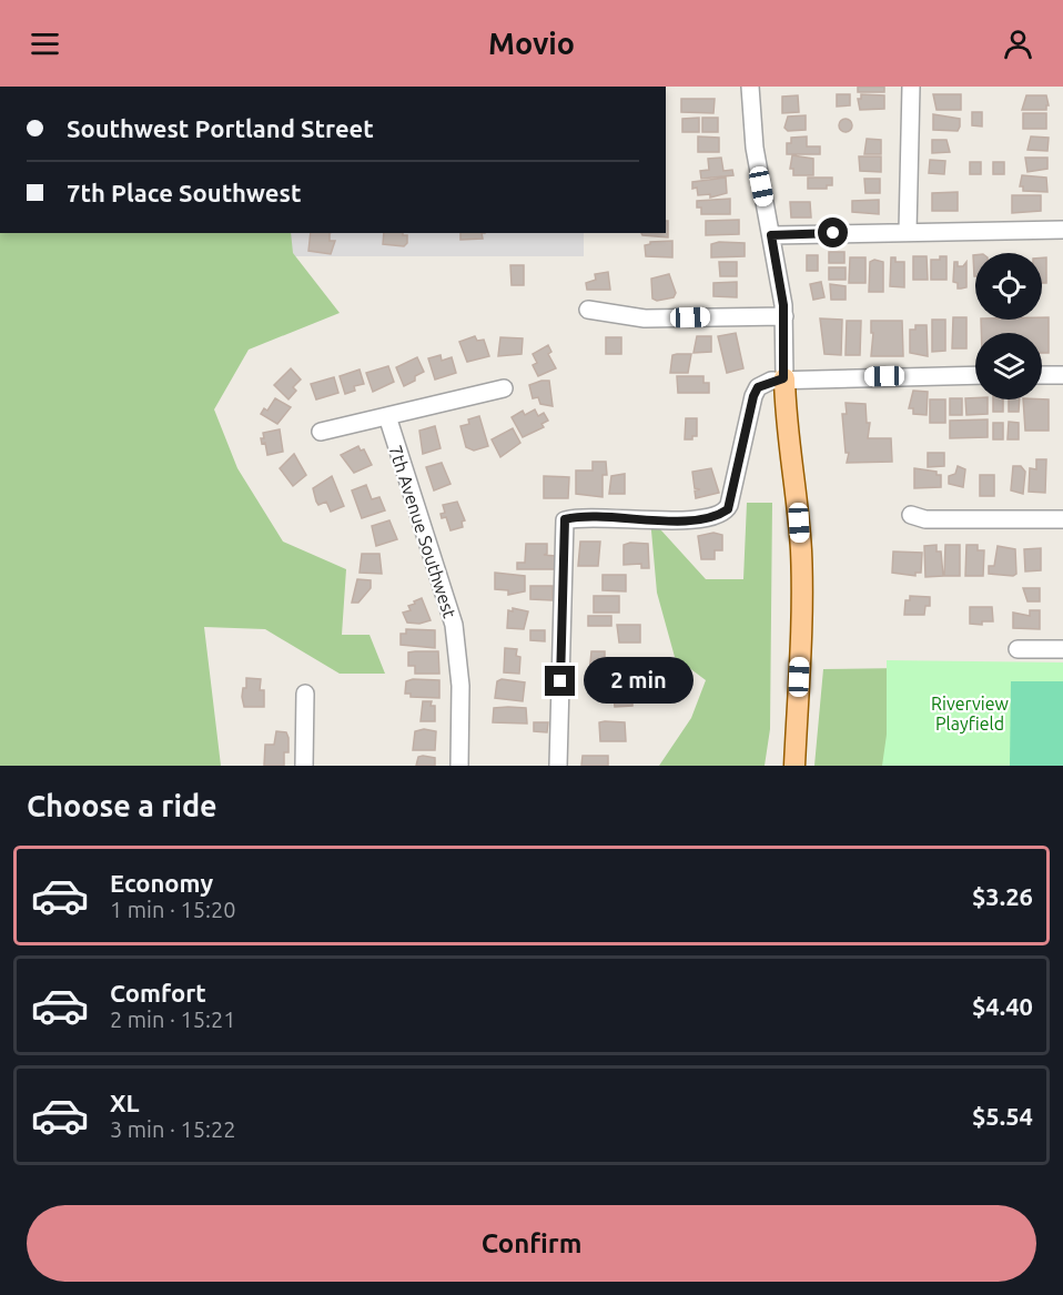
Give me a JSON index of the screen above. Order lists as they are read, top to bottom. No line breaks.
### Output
{"streets":{"street":["7th Avenue Southwest"]},"parks":["Riverview Playfield"],"page":{"header":"Movio","banner":["Southwest Portland Street","7th Place Southwest"],"bubble":"2 min","heading":"Choose a ride","list":[{"name":"Economy","note":"1 min · 15:20","value":"$3.26"},{"name":"Comfort","note":"2 min · 15:21","value":"$4.40"},{"name":"XL","note":"3 min · 15:22","value":"$5.54"}],"buttons":"Confirm"}}
